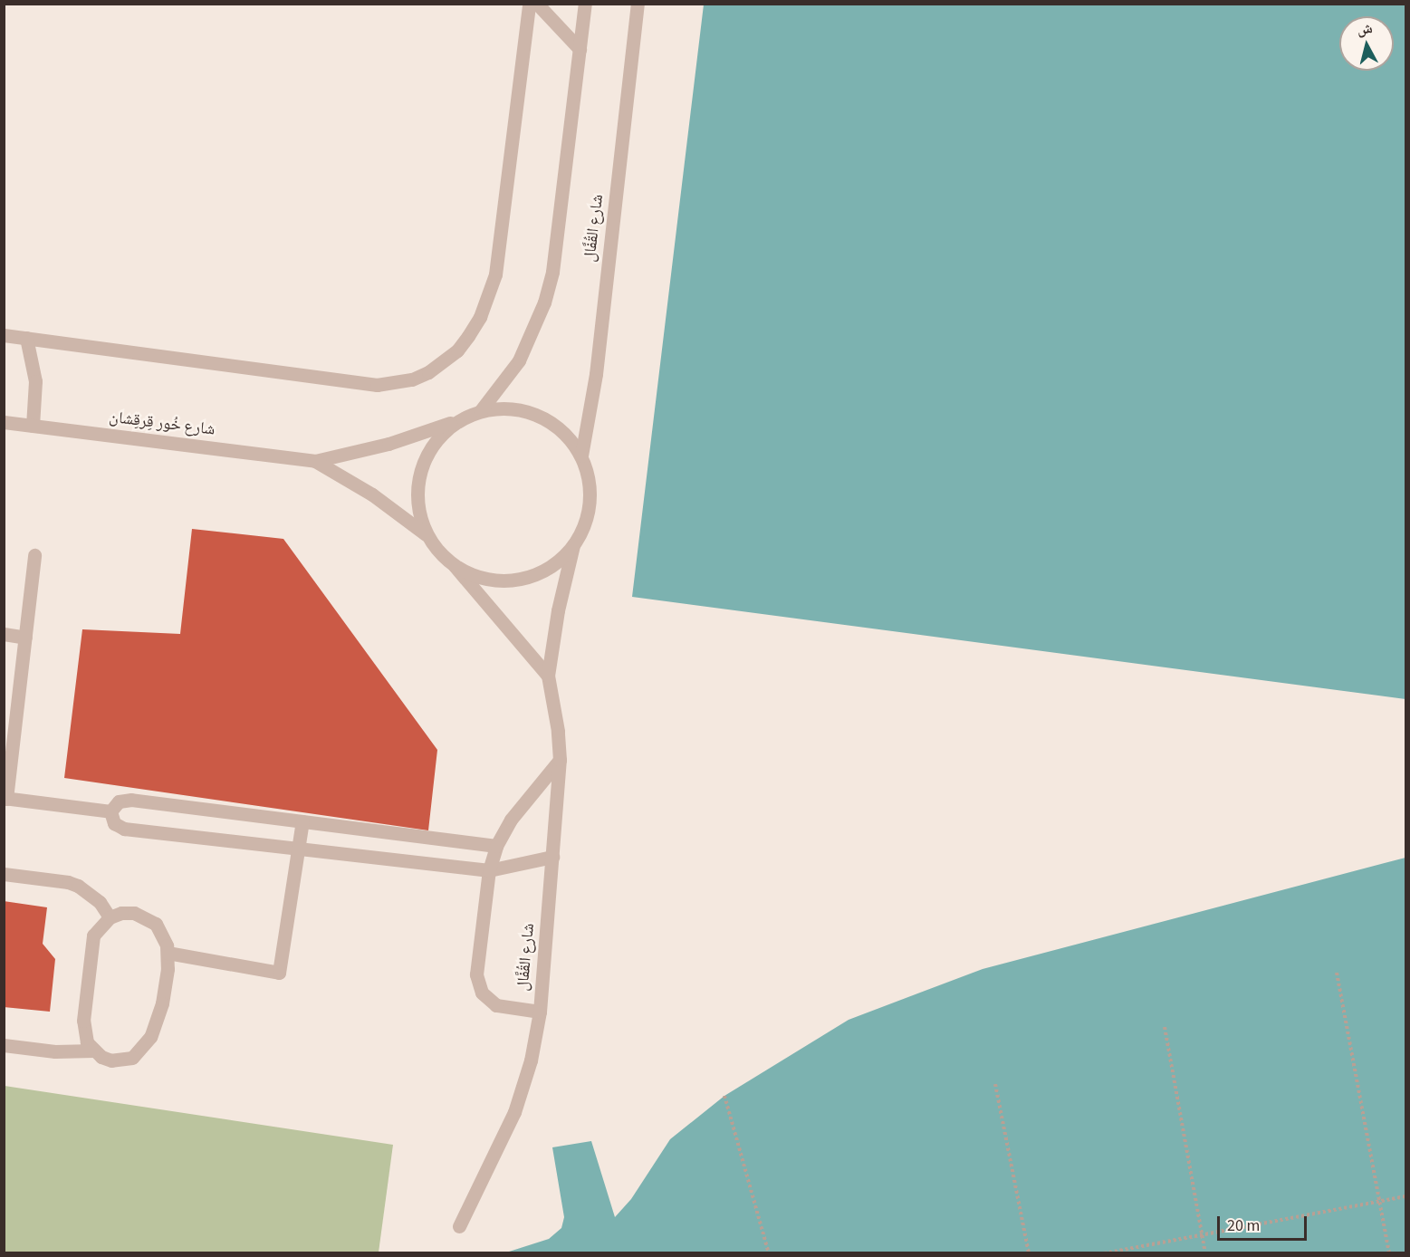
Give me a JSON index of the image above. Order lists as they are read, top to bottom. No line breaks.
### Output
{"streets":{"street":["شارع القُفَّال","شارع خُور قِرقِشان"]},"crossings":[["شارع القُفَّال","شارع خُور قِرقِشان"]],"scale_bar":"20 m","north":"top"}
